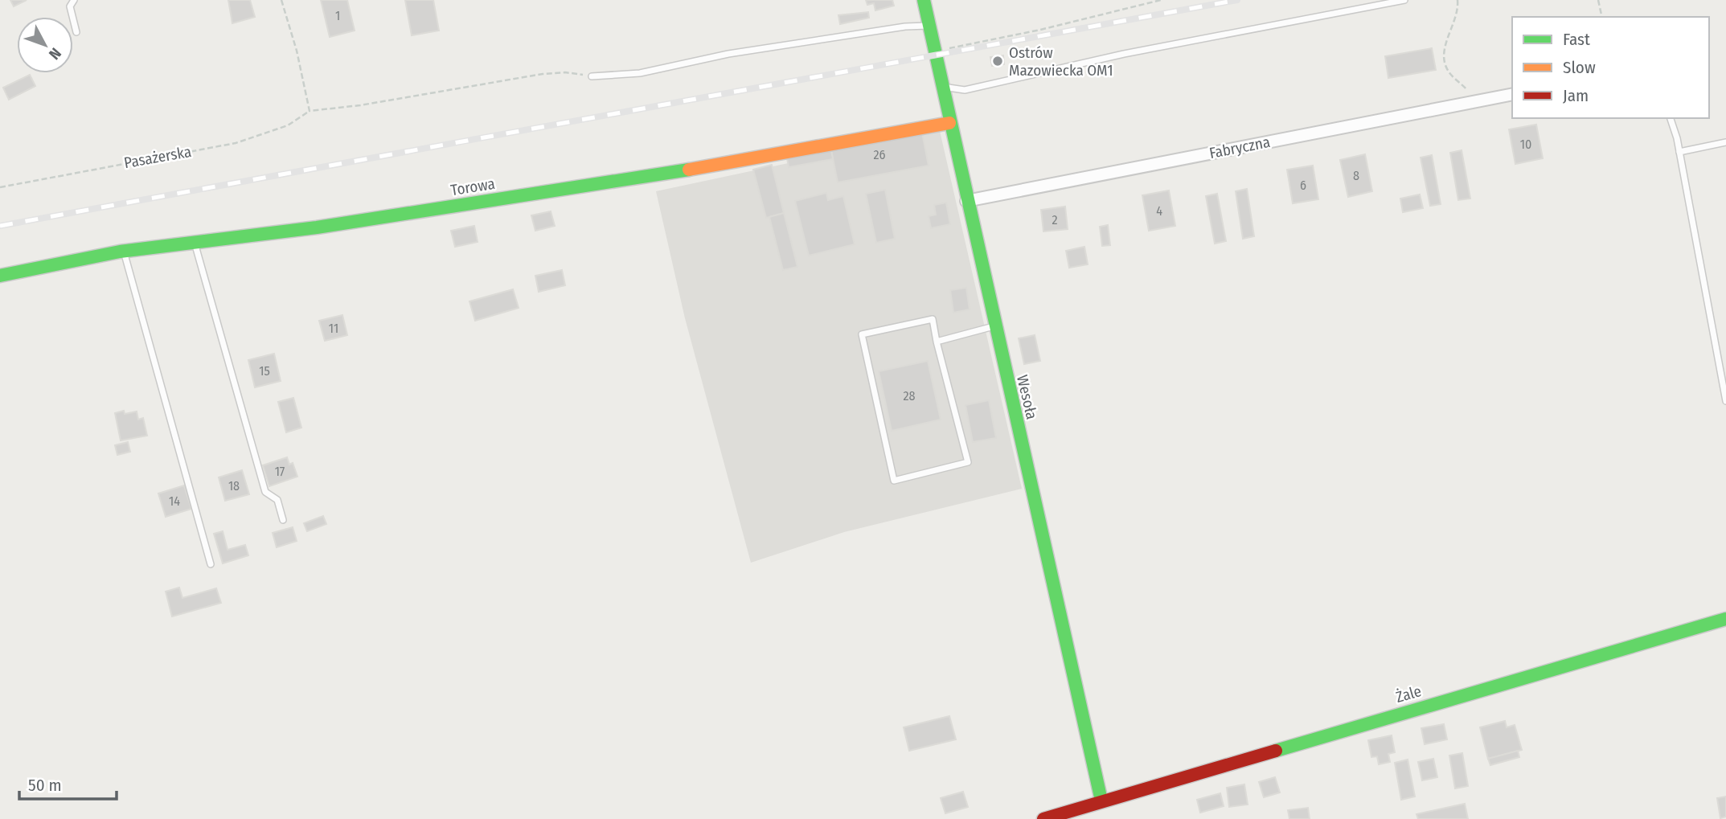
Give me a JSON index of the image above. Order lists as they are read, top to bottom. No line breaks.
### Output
{"streets":{"street":["Fabryczna","Torowa","Wesoła","Żale"],"path":["Pasażerska"]},"crossings":[["Fabryczna","Wesoła"],["Torowa","Wesoła"],["Wesoła","Żale"]],"places":["Ostrów Mazowiecka OM1"],"house_numbers":["1","10","26","8","6","4","2","11","15","28","17","18","14"],"legend":["Fast","Slow","Jam"],"scale_bar":"50 m","north":"bottom right"}
